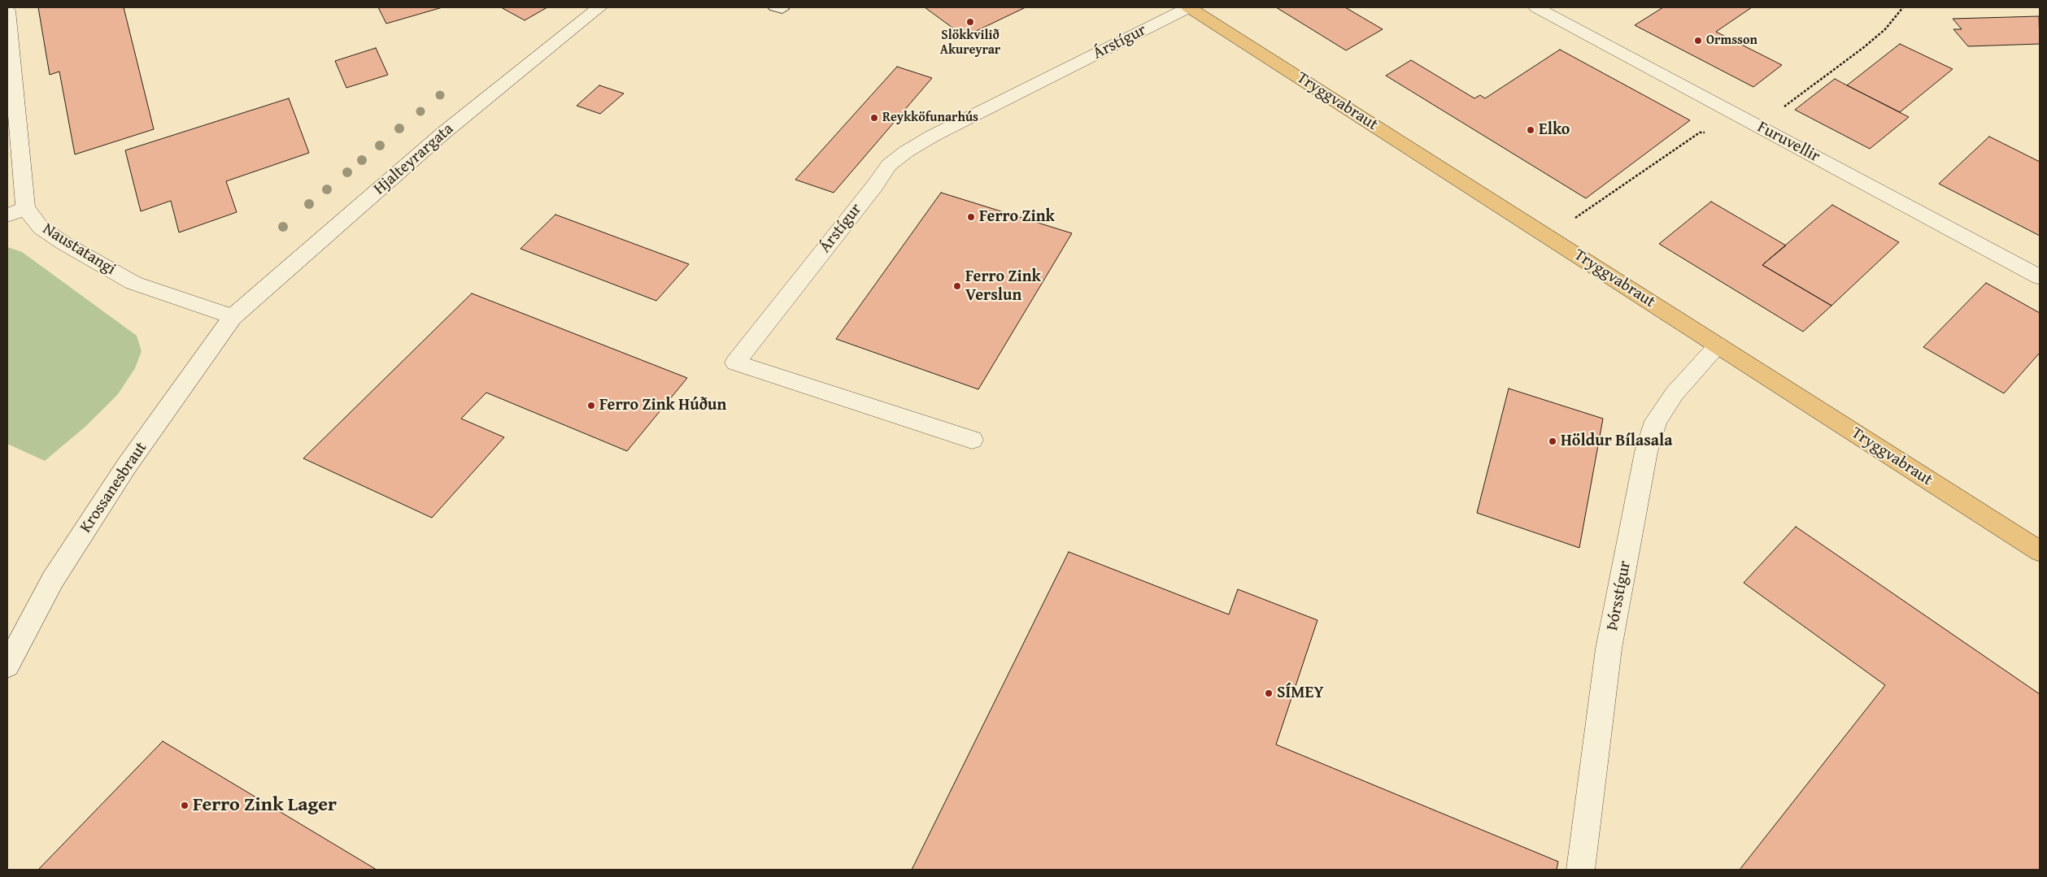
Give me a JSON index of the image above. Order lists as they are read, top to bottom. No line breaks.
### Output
{"streets":{"main road":["Tryggvabraut"],"street":["Árstígur","Furuvellir","Hjalteyrargata","Naustatangi","Krossanesbraut","Þórsstígur"]},"crossings":[["Árstígur","Tryggvabraut"],["Tryggvabraut","Þórsstígur"],["Hjalteyrargata","Naustatangi"],["Hjalteyrargata","Krossanesbraut"],["Naustatangi","Krossanesbraut"]],"places":["Slökkvilið Akureyrar","Ormsson","Reykköfunarhús","Elko","Ferro Zink","Ferro Zink Verslun","Ferro Zink Húðun","Höldur Bílasala","SÍMEY","Ferro Zink Lager"]}
